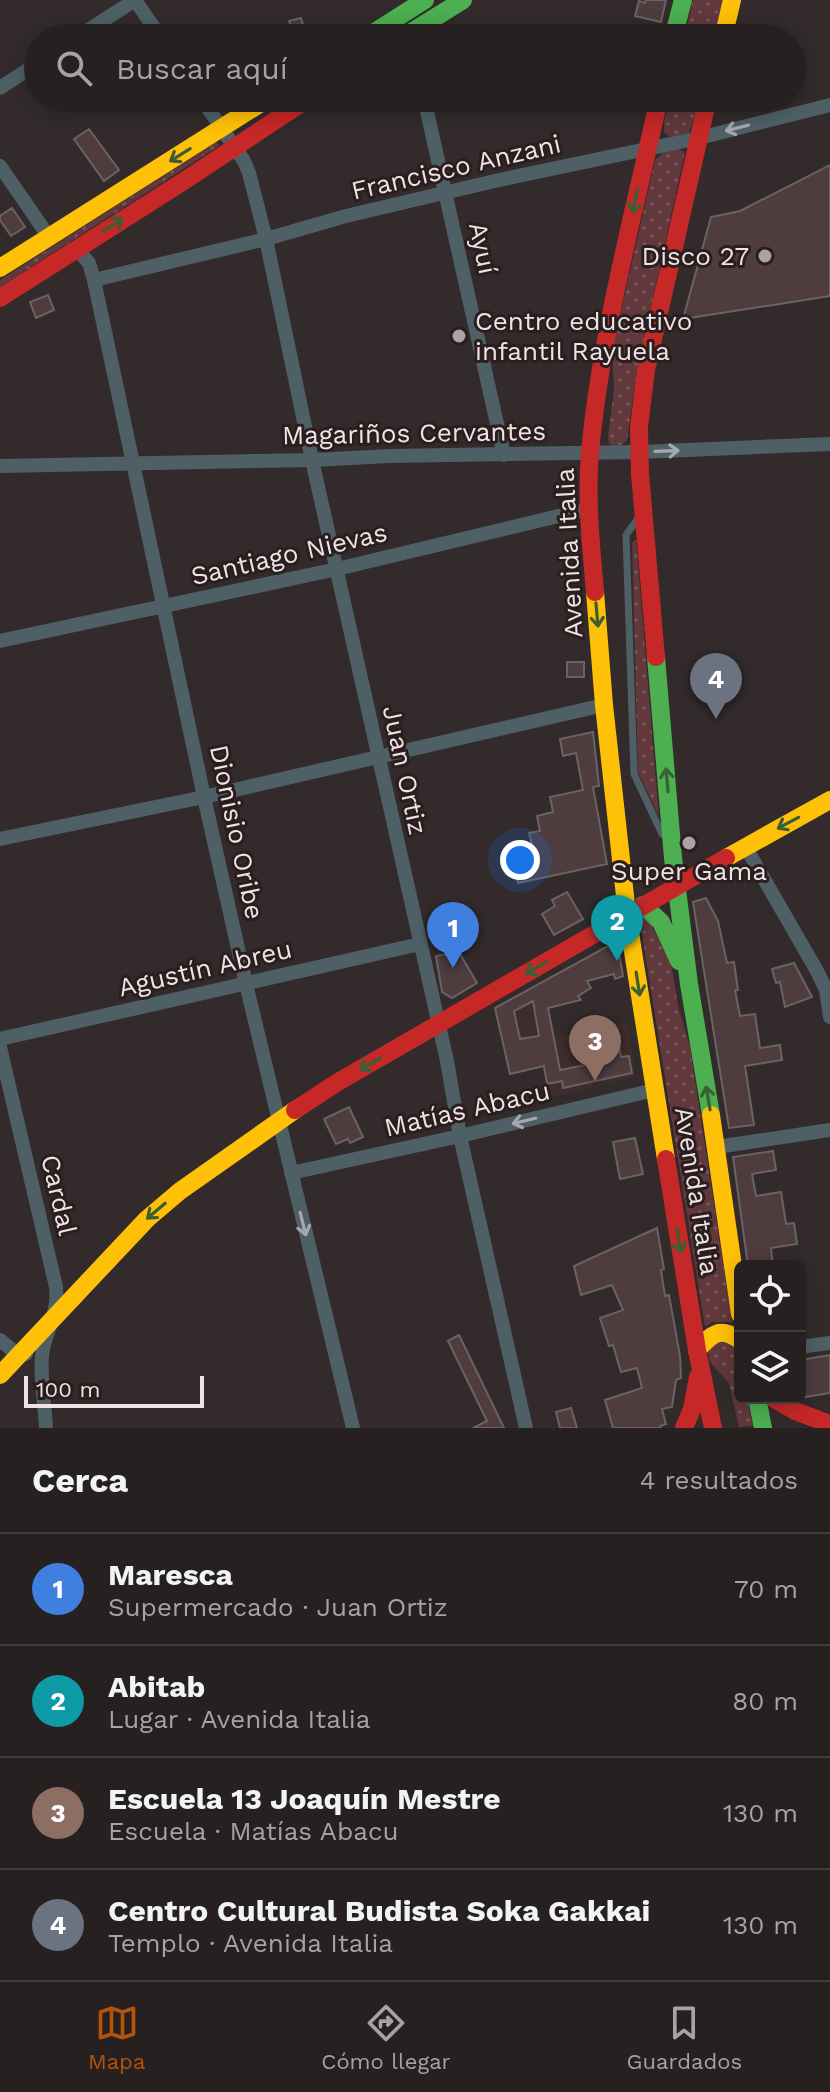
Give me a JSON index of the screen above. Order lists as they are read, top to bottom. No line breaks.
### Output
{"streets":{"main road":["Avenida Italia"],"street":["Francisco Anzani","Ayuí","Magariños Cervantes","Santiago Nievas","Juan Ortiz","Dionisio Oribe","Agustín Abreu","Matías Abacu","Cardal"]},"crossings":[["Francisco Anzani","Ayuí"],["Francisco Anzani","Avenida Italia"],["Francisco Anzani","Juan Ortiz"],["Francisco Anzani","Dionisio Oribe"],["Ayuí","Magariños Cervantes"],["Magariños Cervantes","Avenida Italia"],["Magariños Cervantes","Juan Ortiz"],["Magariños Cervantes","Dionisio Oribe"],["Avenida Italia","Santiago Nievas"],["Avenida Italia","Matías Abacu"],["Santiago Nievas","Juan Ortiz"],["Santiago Nievas","Dionisio Oribe"],["Juan Ortiz","Agustín Abreu"],["Juan Ortiz","Matías Abacu"],["Dionisio Oribe","Agustín Abreu"],["Dionisio Oribe","Matías Abacu"]],"one_way":["Matías Abacu"],"places":["Disco 27","Centro educativo infantil Rayuela","Super Gama"],"scale_bar":"100 m","page":{"search":"Buscar aquí","pins":["4","2","1","3"],"scale":"100 m","heading":["Cerca","4 resultados"],"list":[{"mark":"1","name":"Maresca","note":"Supermercado · Juan Ortiz","value":"70 m"},{"mark":"2","name":"Abitab","note":"Lugar · Avenida Italia","value":"80 m"},{"mark":"3","name":"Escuela 13 Joaquín Mestre","note":"Escuela · Matías Abacu","value":"130 m"},{"mark":"4","name":"Centro Cultural Budista Soka Gakkai","note":"Templo · Avenida Italia","value":"130 m"}],"nav":["Mapa","Cómo llegar","Guardados"]}}
